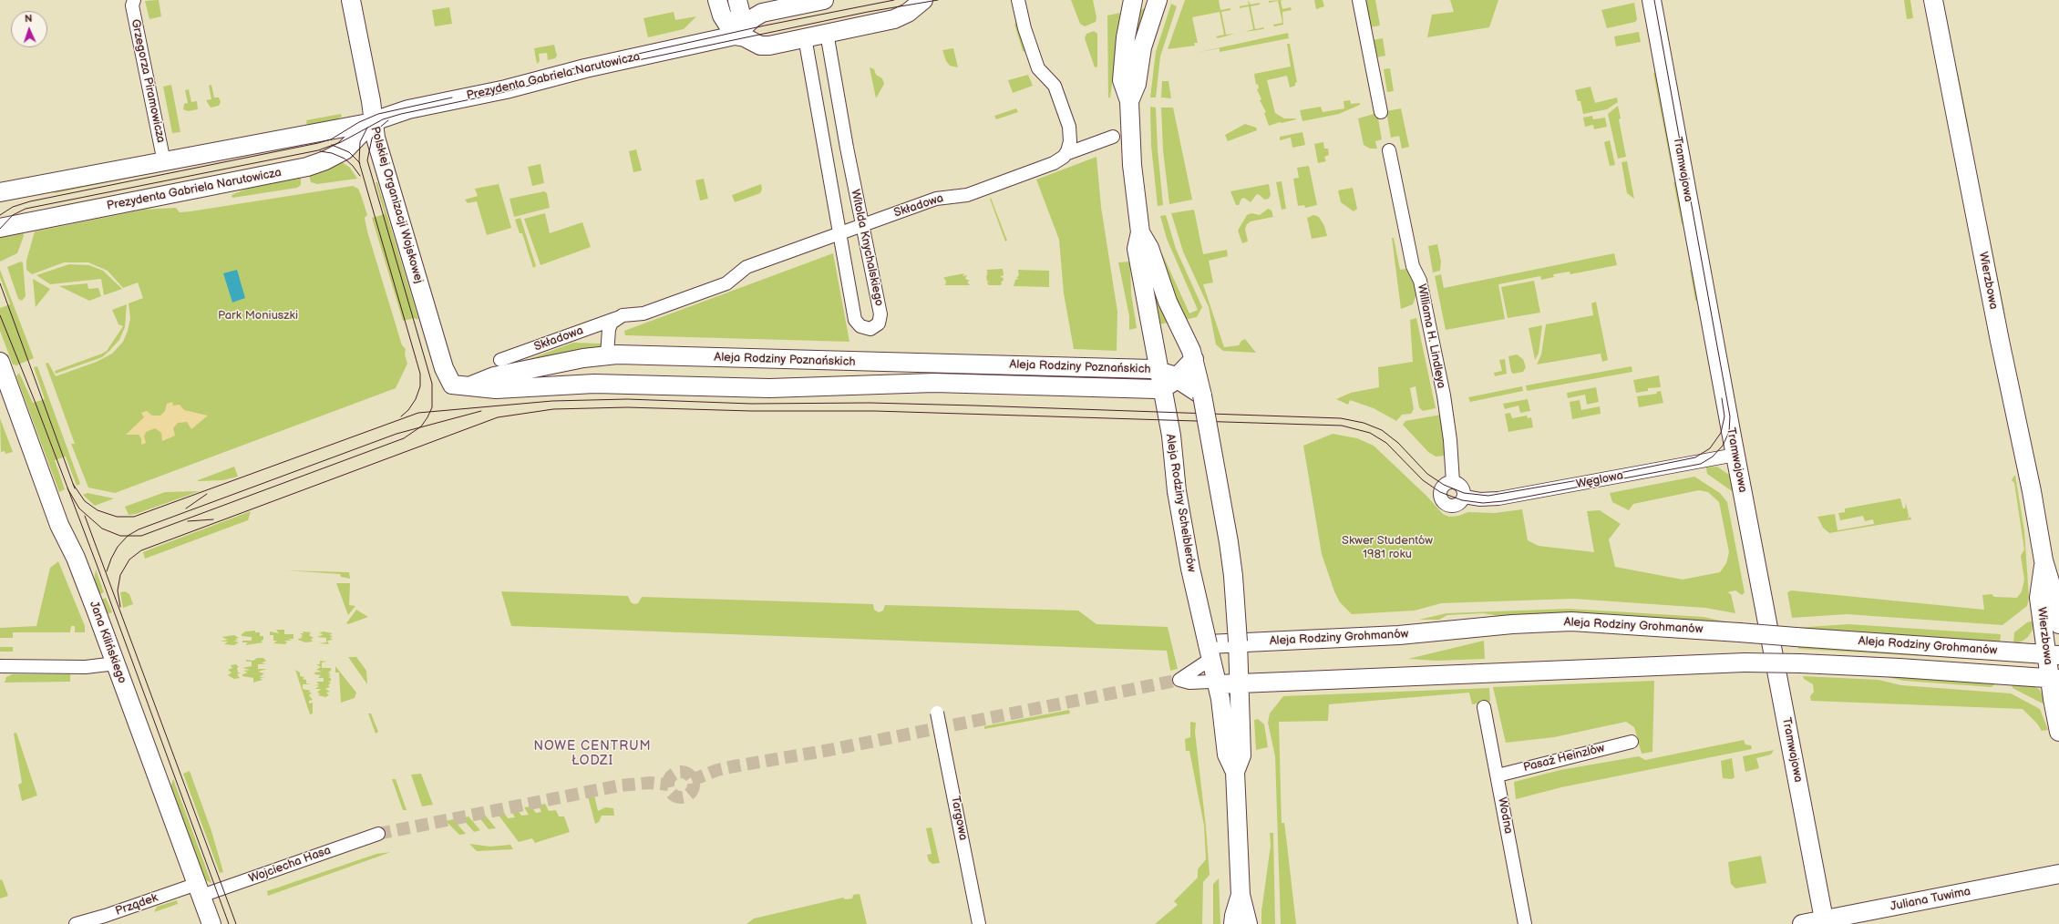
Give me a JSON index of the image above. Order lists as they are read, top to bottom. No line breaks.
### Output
{"streets":{"street":["Prezydenta Gabriela Narutowicza","Grzegorza Piramowicza","Tramwajowa","Polskiej Organizacji Wojskowej","Składowa","Witolda Knychalskiego","Wierzbowa","Williama H. Lindleya","Aleja Rodziny Poznańskich","Węglowa","Aleja Rodziny Scheiblerów","Aleja Rodziny Grohmanów","Jana Kilińskiego","Pasaż Heinzlów","Wodna","Targowa","Wojciecha Hasa","Juliana Tuwima","Prządek"]},"crossings":[["Prezydenta Gabriela Narutowicza","Grzegorza Piramowicza"],["Prezydenta Gabriela Narutowicza","Polskiej Organizacji Wojskowej"],["Tramwajowa","Węglowa"],["Tramwajowa","Juliana Tuwima"],["Polskiej Organizacji Wojskowej","Aleja Rodziny Poznańskich"],["Składowa","Witolda Knychalskiego"],["Wierzbowa","Aleja Rodziny Grohmanów"],["Williama H. Lindleya","Węglowa"],["Aleja Rodziny Poznańskich","Aleja Rodziny Scheiblerów"],["Aleja Rodziny Scheiblerów","Aleja Rodziny Grohmanów"],["Jana Kilińskiego","Wojciecha Hasa"],["Jana Kilińskiego","Prządek"],["Pasaż Heinzlów","Wodna"],["Wojciecha Hasa","Prządek"]],"districts":["NOWE CENTRUM ŁODZI"],"parks":["Park Moniuszki","Skwer Studentów 1981 roku"],"north":"top"}
